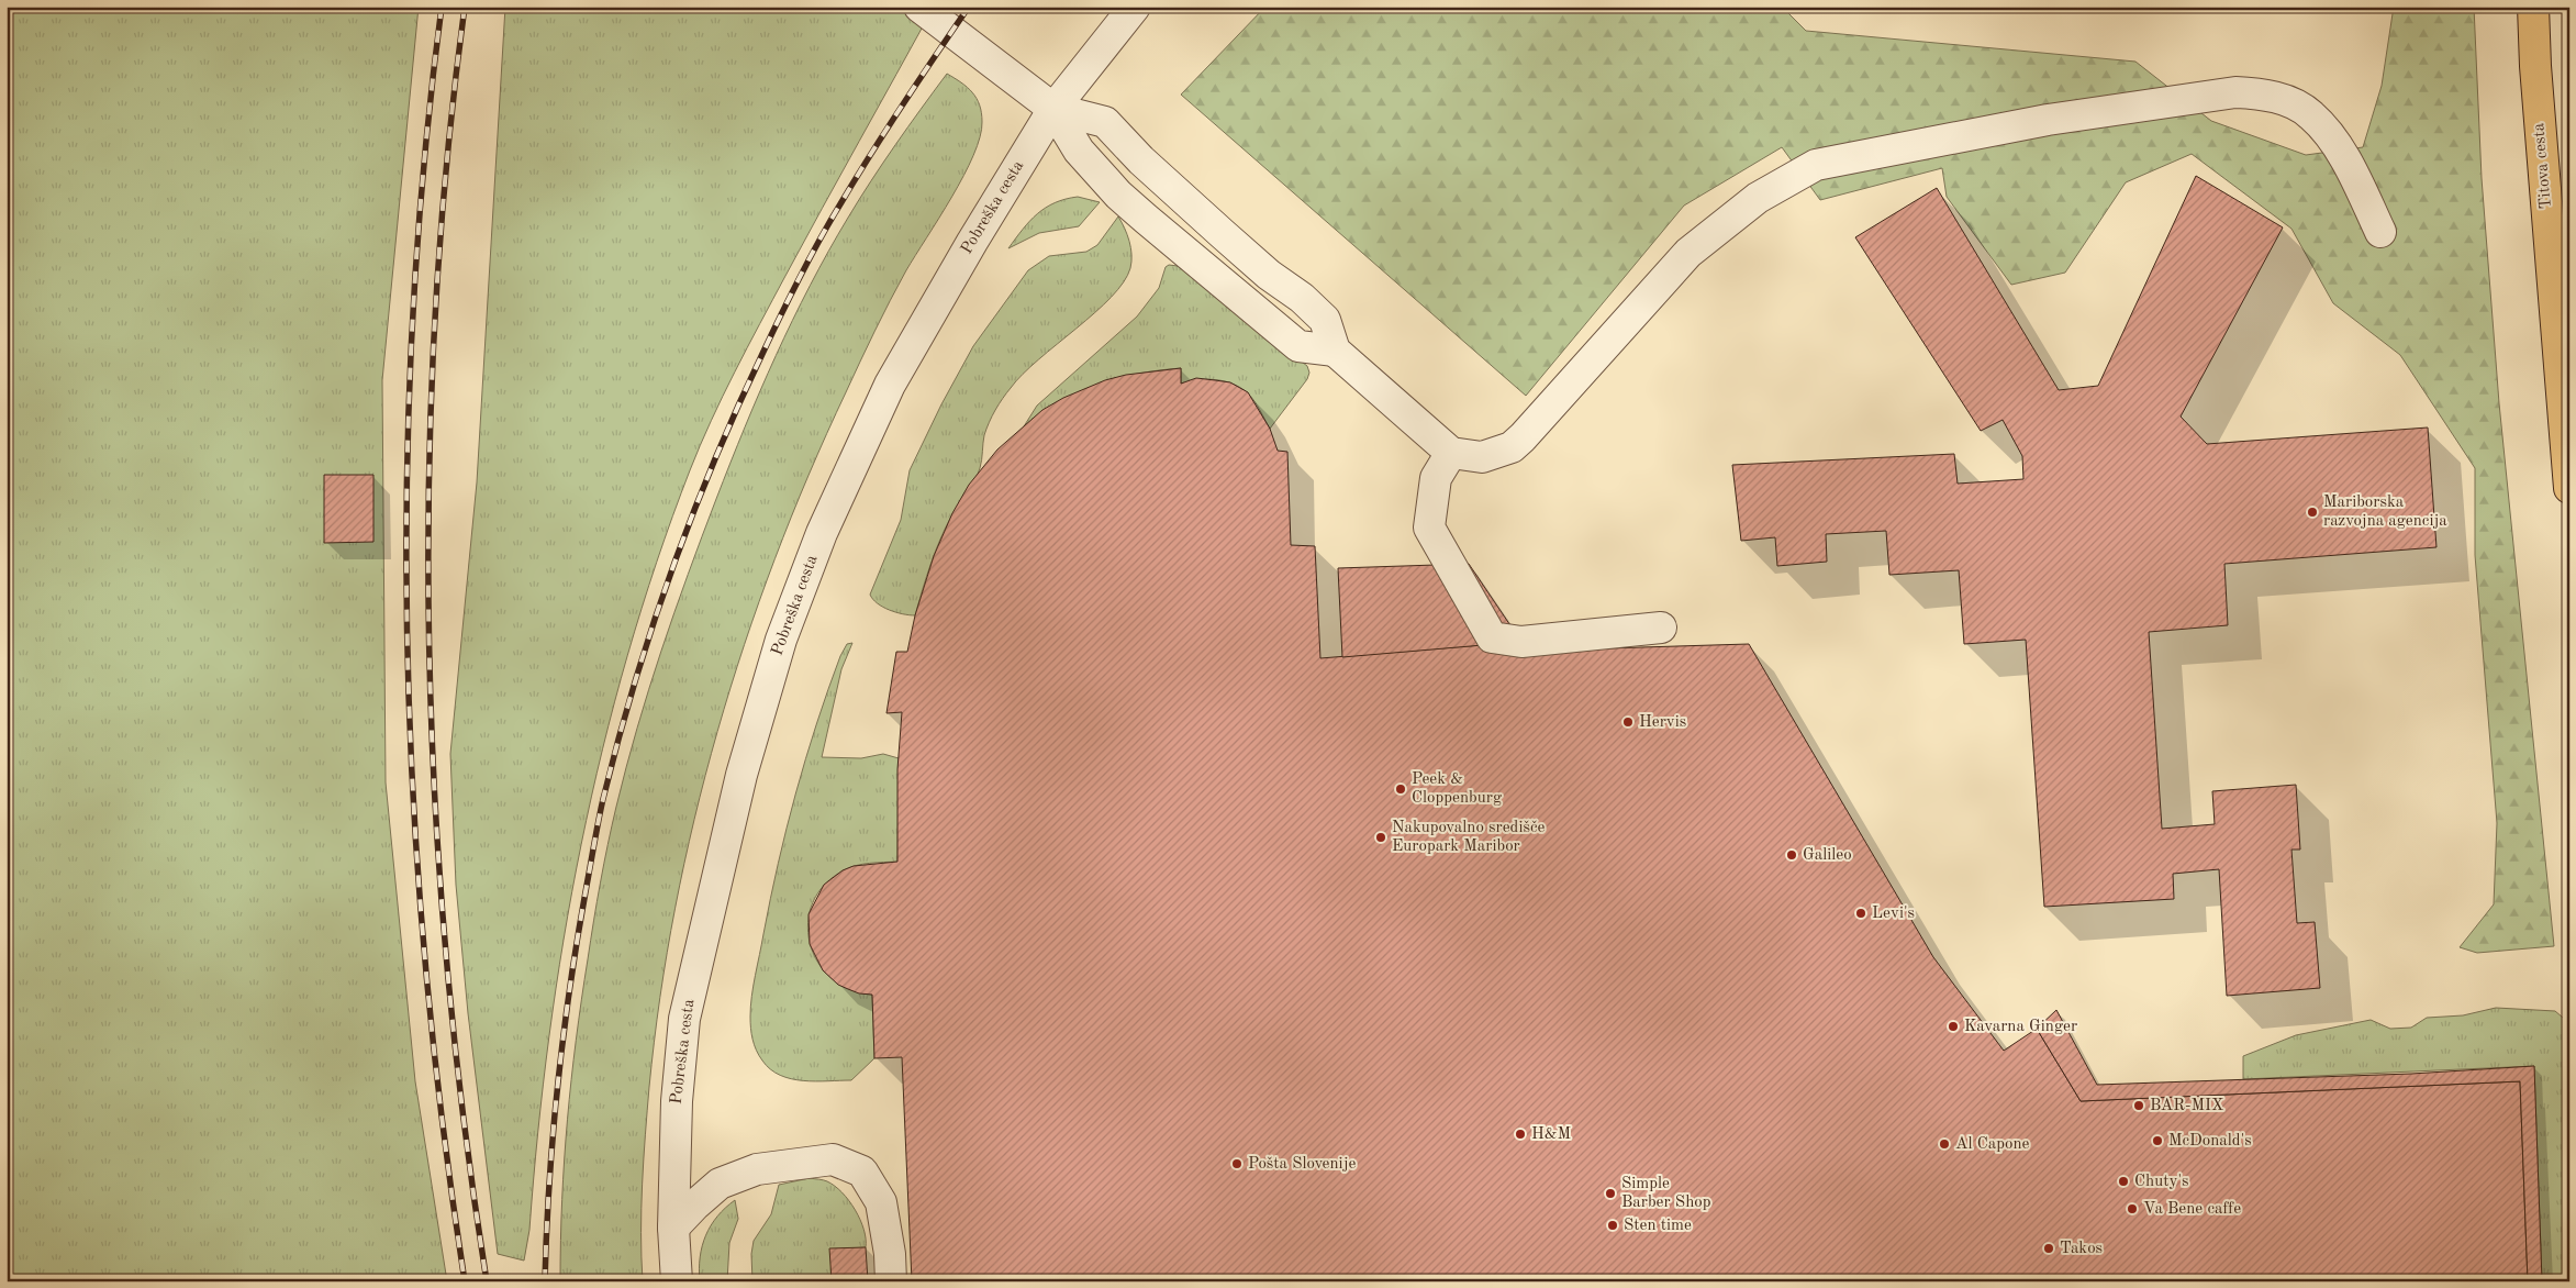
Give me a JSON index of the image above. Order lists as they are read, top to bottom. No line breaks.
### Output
{"streets":{"main road":["Titova cesta"],"street":["Pobreška cesta"]},"places":["Mariborska razvojna agencija","Hervis","Peek & Cloppenburg","Nakupovalno središče Europark Maribor","Galileo","Levi's","Kavarna Ginger","BAR-MIX","H&M","McDonald's","Al Capone","Pošta Slovenije","Chuty's","Simple Barber Shop","Va Bene caffe","Sten time","Takos"]}
